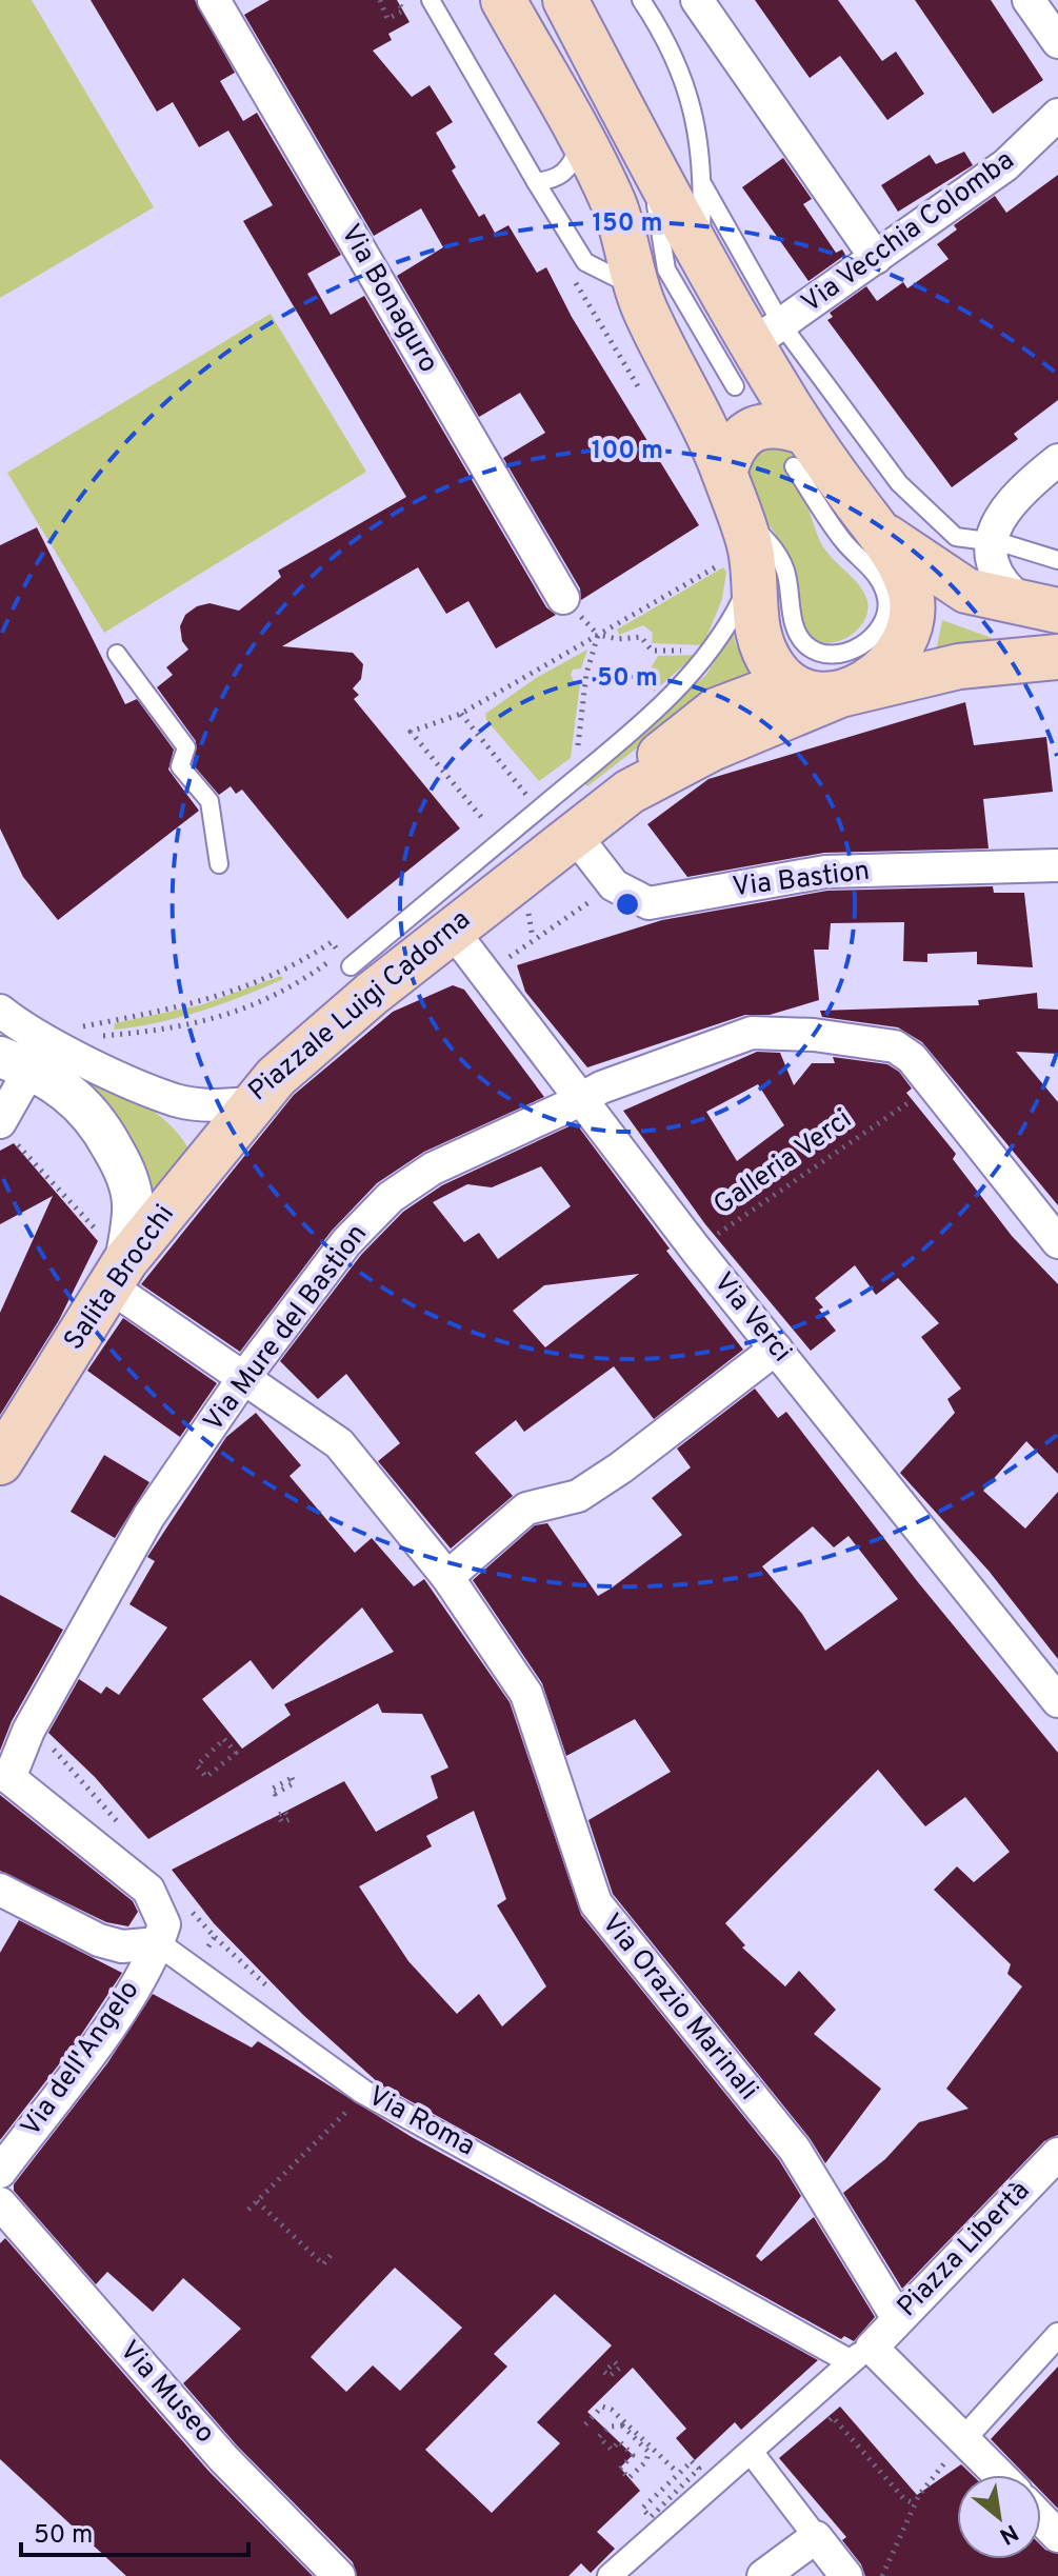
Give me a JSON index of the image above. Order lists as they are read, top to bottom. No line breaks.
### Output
{"streets":{"main road":["Piazzale Luigi Cadorna","Salita Brocchi"],"street":["Via Vecchia Colomba","Via Bonaguro","Via Bastion","Via Verci","Via Mure del Bastion","Via Orazio Marinali","Via dell'Angelo","Via Roma","Piazza Libertà","Via Museo"],"path":["Galleria Verci"]},"crossings":[["Via Vecchia Colomba","Piazzale Luigi Cadorna"],["Via Bastion","Piazzale Luigi Cadorna"],["Piazzale Luigi Cadorna","Salita Brocchi"],["Piazzale Luigi Cadorna","Via Verci"],["Galleria Verci","Via Verci"],["Salita Brocchi","Via Orazio Marinali"],["Via Verci","Via Mure del Bastion"],["Via Mure del Bastion","Via Orazio Marinali"],["Via Orazio Marinali","Piazza Libertà"],["Via dell'Angelo","Via Roma"],["Via Roma","Piazza Libertà"]],"scale_bar":"50 m","north":"bottom right","rings":["150 m","100 m","50 m"]}
